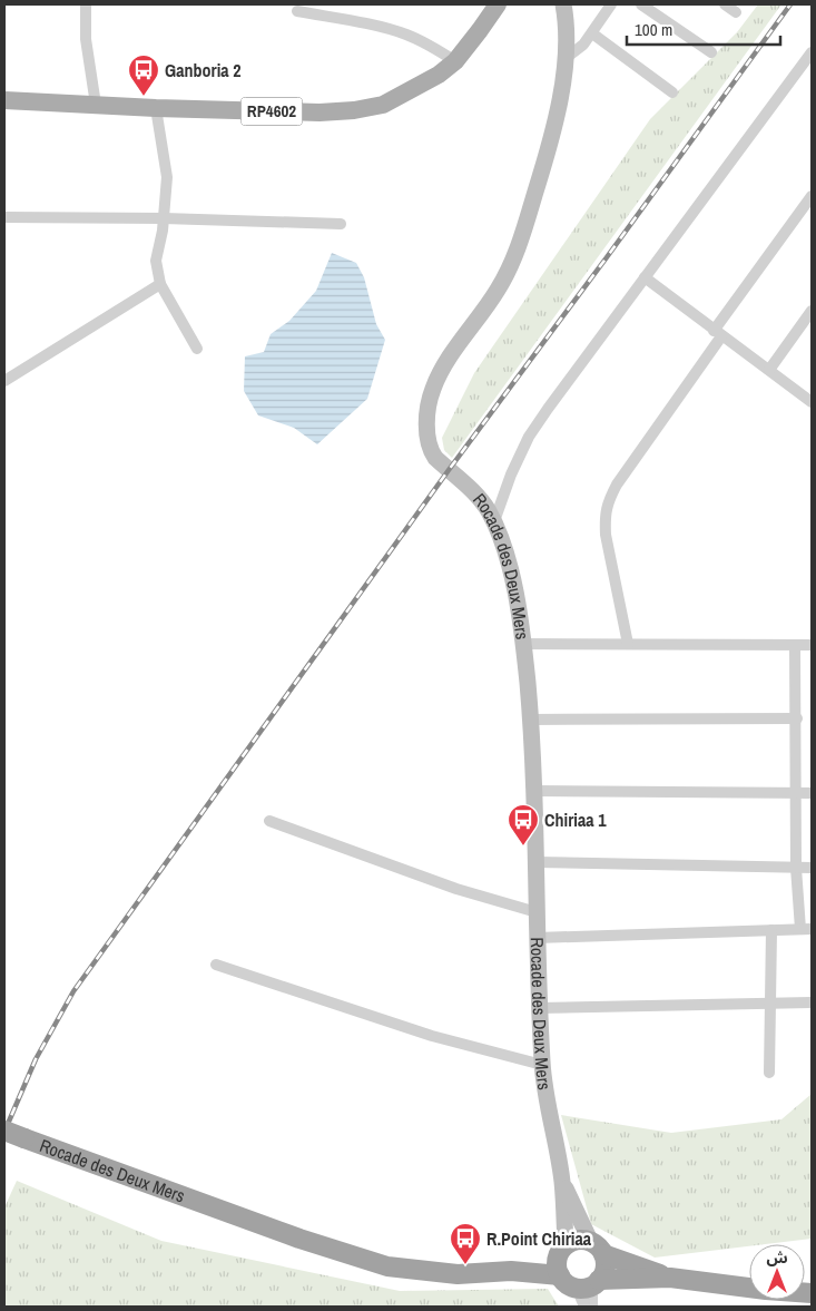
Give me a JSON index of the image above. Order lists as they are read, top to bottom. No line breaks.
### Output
{"streets":{"highway":["Rocade des Deux Mers"],"main road":["RP4602"]},"places":{"bus stop":["Ganboria 2","Chiriaa 1","R.Point Chiriaa"]},"scale_bar":"100 m","north":"top"}
